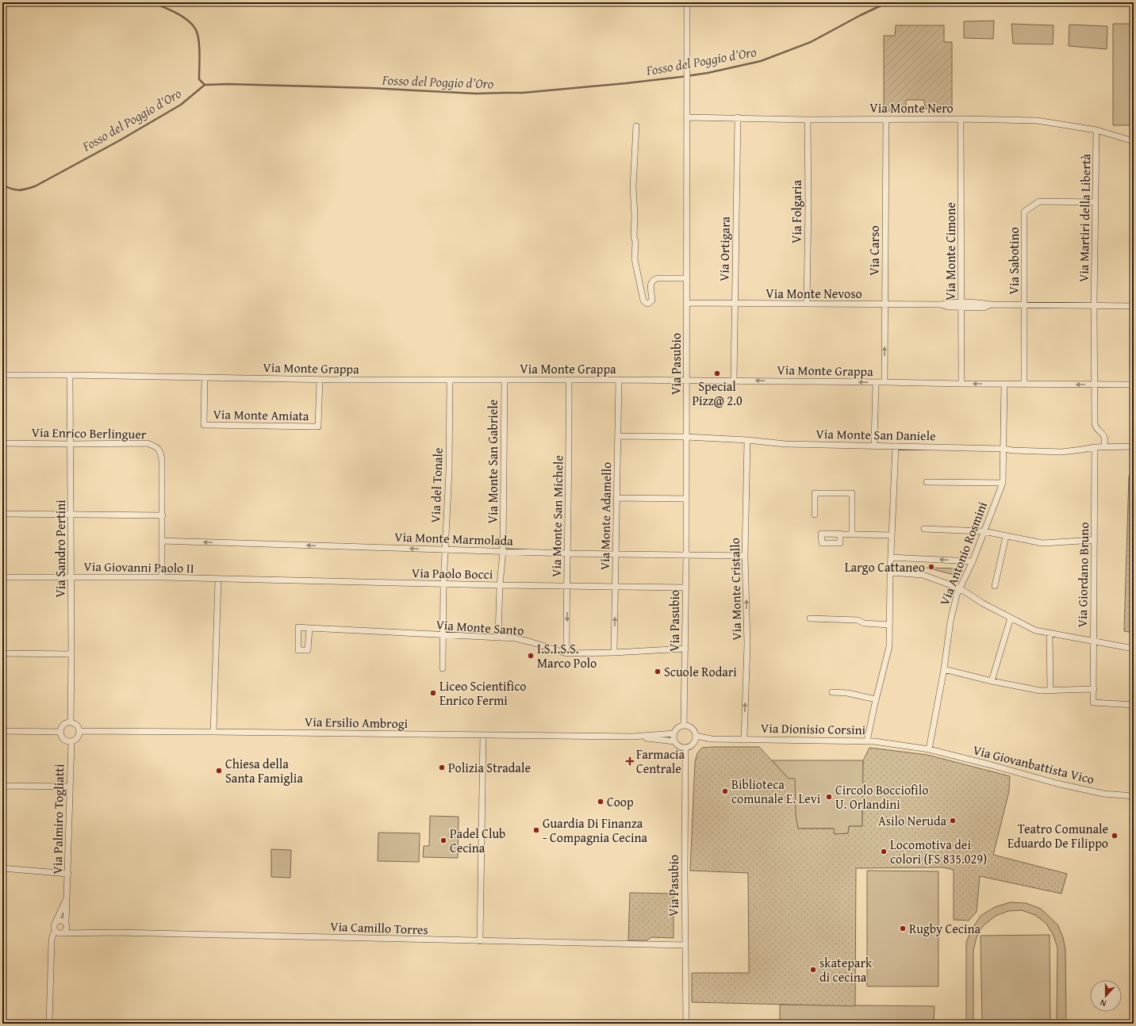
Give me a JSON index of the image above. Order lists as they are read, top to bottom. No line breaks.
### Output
{"streets":{"street":["Via Monte Nero","Via Folgaria","Via Martiri della Libertà","Via Ortigara","Via Carso","Via Monte Cimone","Via Sabotino","Via Monte Nevoso","Via Pasubio","Via Monte Grappa","Via Monte Amiata","Via Enrico Berlinguer","Via Monte San Daniele","Via Monte San Gabriele","Via del Tonale","Via Monte San Michele","Via Monte Adamello","Via Monte Marmolada","Via Sandro Pertini","Via Antonio Rosmini","Via Giovanni Paolo II","Via Paolo Bocci","Via Giordano Bruno","Via Monte Cristallo","Via Monte Santo","Via Ersilio Ambrogi","Via Dionisio Corsini","Via Giovanbattista Vico","Via Palmiro Togliatti","Via Camillo Torres"]},"crossings":[["Via Monte Nero","Via Folgaria"],["Via Monte Nero","Via Martiri della Libertà"],["Via Monte Nero","Via Ortigara"],["Via Monte Nero","Via Carso"],["Via Monte Nero","Via Monte Cimone"],["Via Monte Nero","Via Pasubio"],["Via Folgaria","Via Monte Nevoso"],["Via Martiri della Libertà","Via Sabotino"],["Via Martiri della Libertà","Via Monte Nevoso"],["Via Martiri della Libertà","Via Monte Grappa"],["Via Martiri della Libertà","Via Monte San Daniele"],["Via Ortigara","Via Monte Nevoso"],["Via Ortigara","Via Monte Grappa"],["Via Carso","Via Monte Nevoso"],["Via Carso","Via Monte Grappa"],["Via Monte Cimone","Via Monte Nevoso"],["Via Monte Cimone","Via Monte Grappa"],["Via Sabotino","Via Monte Nevoso"],["Via Sabotino","Via Monte Grappa"],["Via Monte Nevoso","Via Pasubio"],["Via Pasubio","Via Monte Grappa"],["Via Pasubio","Via Monte San Daniele"],["Via Pasubio","Via Monte Marmolada"],["Via Pasubio","Via Paolo Bocci"],["Via Pasubio","Via Monte Santo"],["Via Pasubio","Via Ersilio Ambrogi"],["Via Pasubio","Via Dionisio Corsini"],["Via Pasubio","Via Camillo Torres"],["Via Monte Grappa","Via Monte Amiata"],["Via Monte Grappa","Via Monte San Gabriele"],["Via Monte Grappa","Via del Tonale"],["Via Monte Grappa","Via Monte San Michele"],["Via Monte Grappa","Via Monte Adamello"],["Via Monte Grappa","Via Sandro Pertini"],["Via Monte Grappa","Via Antonio Rosmini"],["Via Enrico Berlinguer","Via Monte Marmolada"],["Via Enrico Berlinguer","Via Sandro Pertini"],["Via Enrico Berlinguer","Via Giovanni Paolo II"],["Via Monte San Daniele","Via Monte Adamello"],["Via Monte San Daniele","Via Antonio Rosmini"],["Via Monte San Daniele","Via Giordano Bruno"],["Via Monte San Daniele","Via Monte Cristallo"],["Via Monte San Gabriele","Via Monte Marmolada"],["Via Monte San Gabriele","Via Paolo Bocci"],["Via Monte San Gabriele","Via Monte Santo"],["Via del Tonale","Via Monte Marmolada"],["Via del Tonale","Via Paolo Bocci"],["Via del Tonale","Via Monte Santo"],["Via Monte San Michele","Via Monte Marmolada"],["Via Monte San Michele","Via Paolo Bocci"],["Via Monte San Michele","Via Monte Santo"],["Via Monte Adamello","Via Monte Marmolada"],["Via Monte Adamello","Via Paolo Bocci"],["Via Monte Adamello","Via Monte Santo"],["Via Monte Marmolada","Via Monte Cristallo"],["Via Sandro Pertini","Via Giovanni Paolo II"],["Via Sandro Pertini","Via Ersilio Ambrogi"],["Via Sandro Pertini","Via Palmiro Togliatti"],["Via Antonio Rosmini","Via Dionisio Corsini"],["Via Antonio Rosmini","Via Giovanbattista Vico"],["Via Giovanni Paolo II","Via Paolo Bocci"],["Via Monte Cristallo","Via Dionisio Corsini"],["Via Ersilio Ambrogi","Via Dionisio Corsini"],["Via Ersilio Ambrogi","Via Palmiro Togliatti"],["Via Dionisio Corsini","Via Giovanbattista Vico"],["Via Palmiro Togliatti","Via Camillo Torres"]],"one_way":["Via Monte Marmolada","Via Monte Cristallo"],"water":["Fosso del Poggio d'Oro"],"places":{"other":["Special Pizz@ 2.0","Largo Cattaneo","I.S.I.S.S. Marco Polo","Scuole Rodari","Liceo Scientifico Enrico Fermi","Polizia Stradale","Chiesa della Santa Famiglia","Biblioteca comunale E. Levi","Circolo Bocciofilo U. Orlandini","Coop","Asilo Neruda","Guardia Di Finanza - Compagnia Cecina","Teatro Comunale Eduardo De Filippo","Padel Club Cecina","Locomotiva dei colori (FS 835.029)","Rugby Cecina","skatepark di cecina"],"health":["Farmacia Centrale"]},"north":"bottom"}
